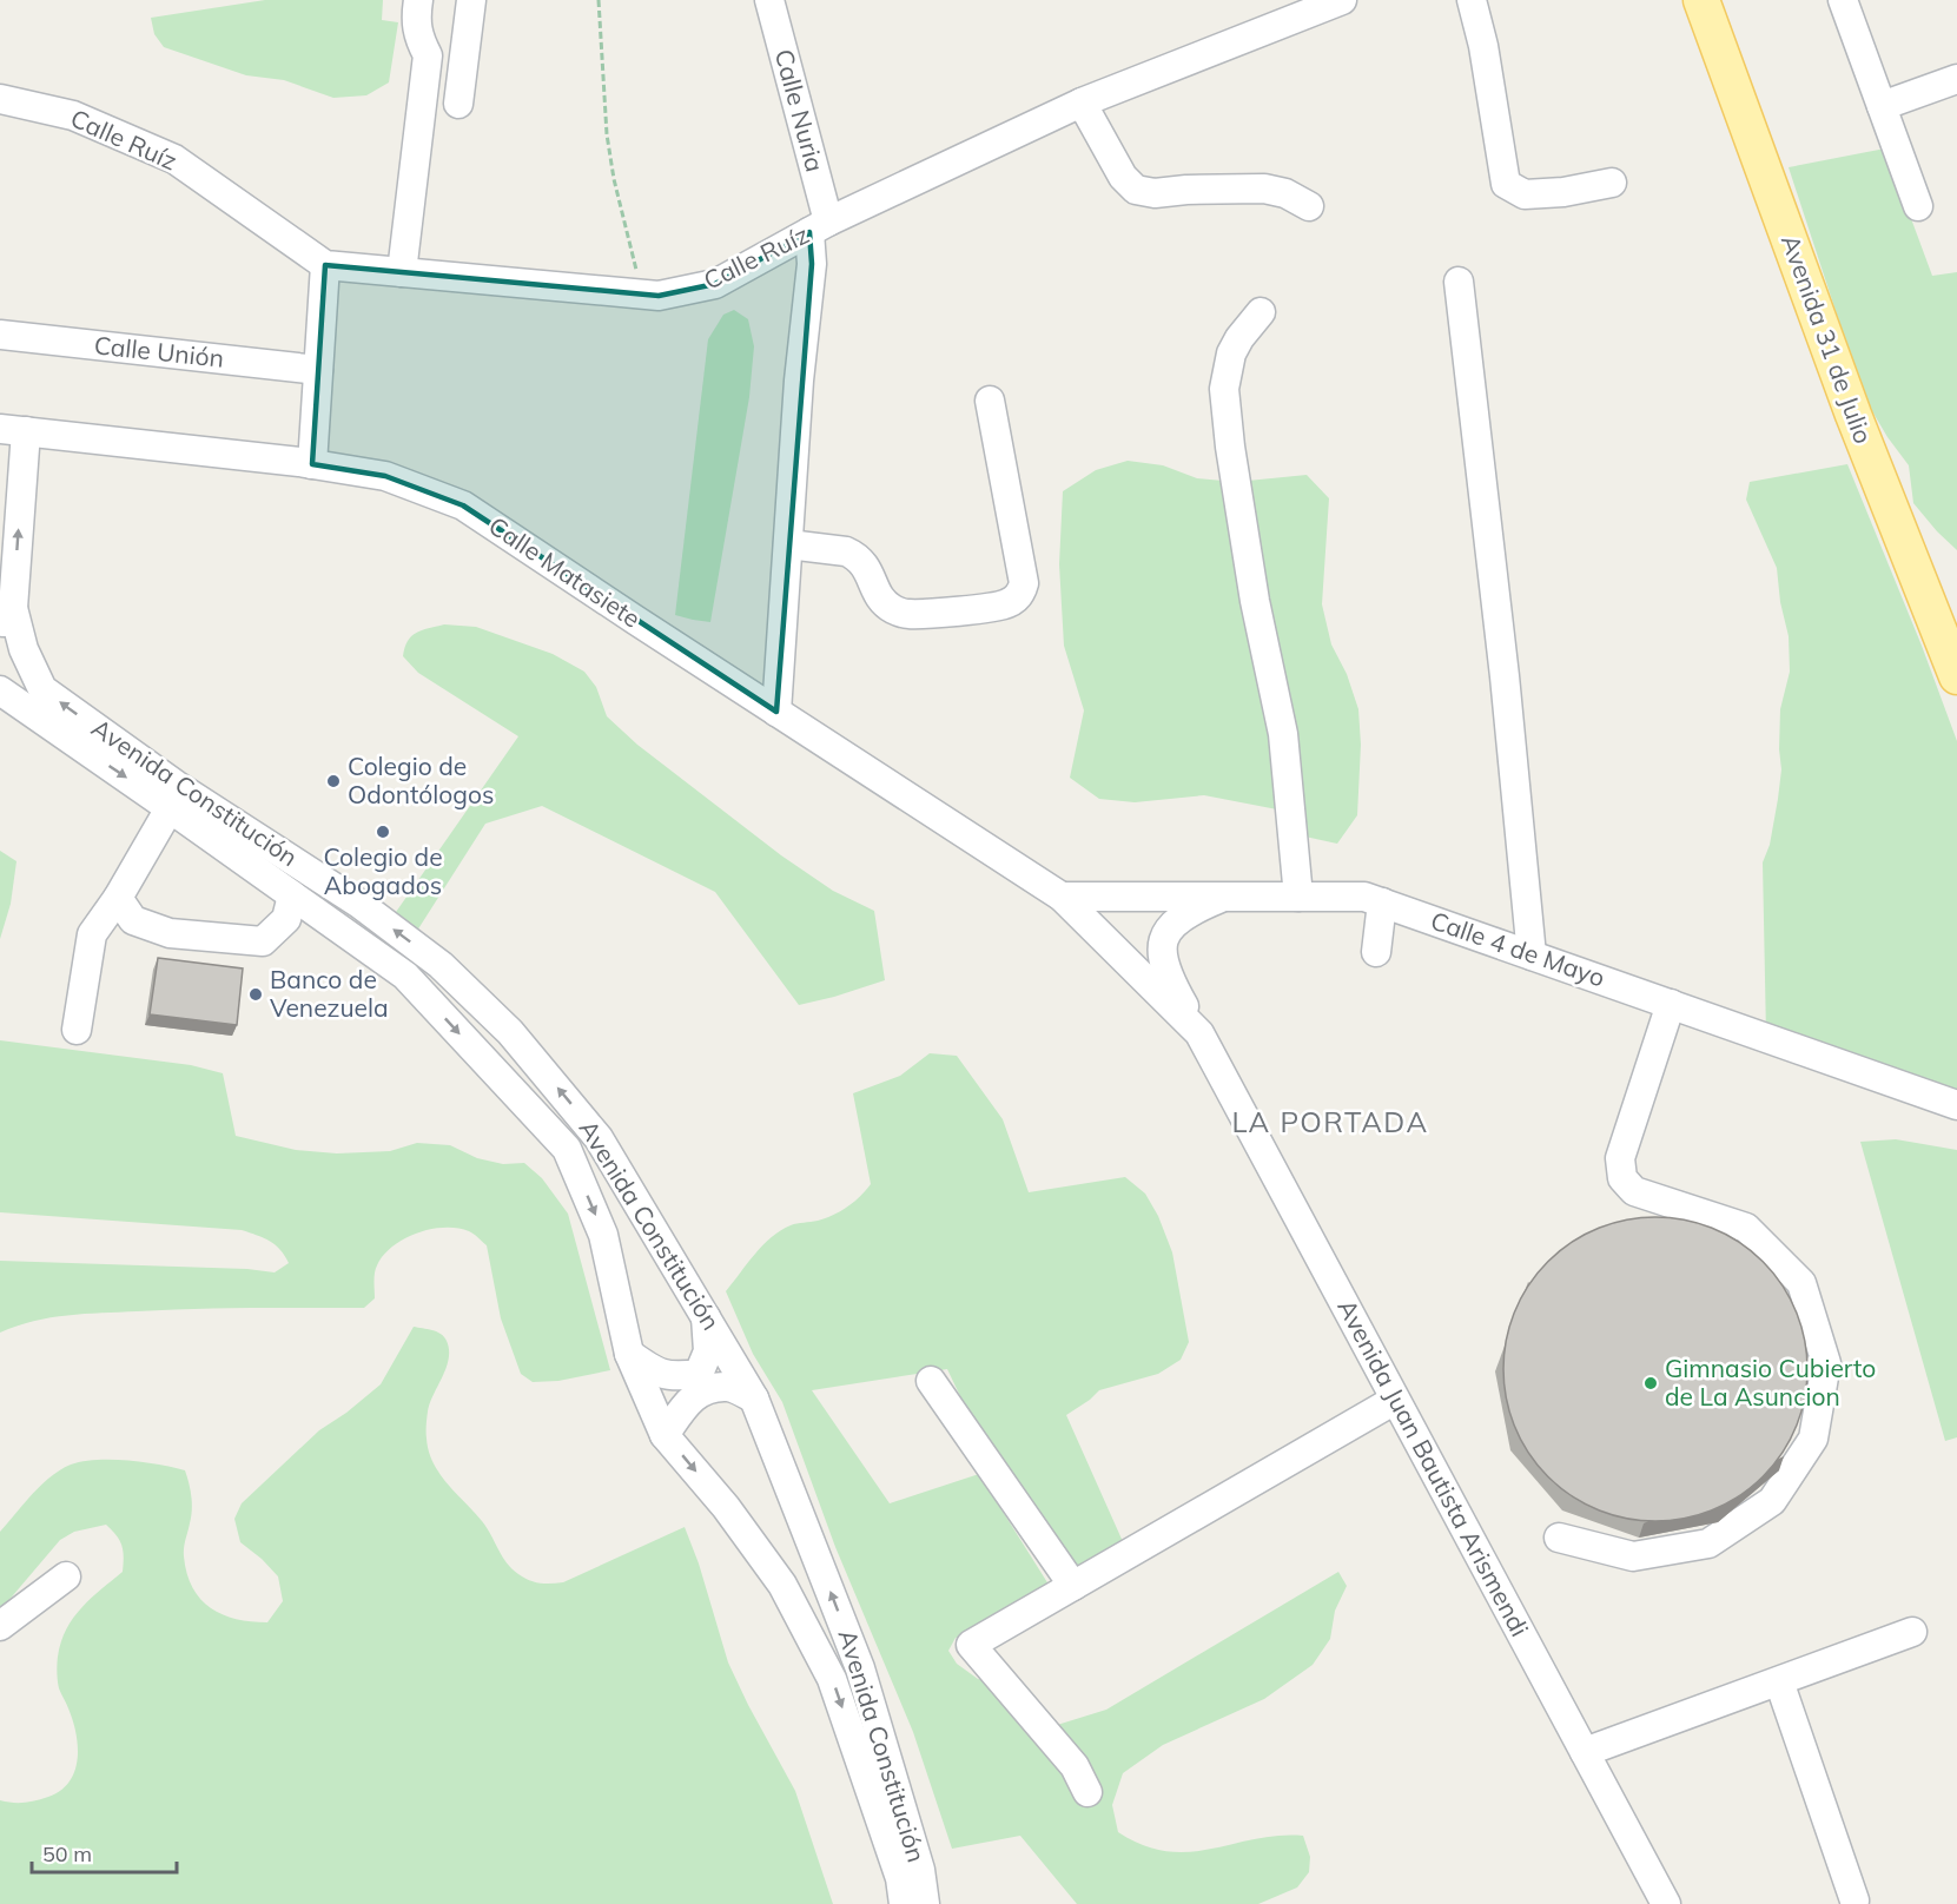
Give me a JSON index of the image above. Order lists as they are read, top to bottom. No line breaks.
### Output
{"streets":{"main road":["Avenida 31 de Julio"],"street":["Calle Nuria","Calle Ruíz","Calle Unión","Calle Matasiete","Avenida Constitución","Calle 4 de Mayo","Avenida Juan Bautista Arismendi"]},"crossings":[["Calle Nuria","Calle Ruíz"],["Calle Nuria","Calle Matasiete"],["Calle Matasiete","Avenida Constitución"],["Calle Matasiete","Calle 4 de Mayo"],["Calle Matasiete","Avenida Juan Bautista Arismendi"],["Calle 4 de Mayo","Avenida Juan Bautista Arismendi"]],"districts":["LA PORTADA"],"places":["Colegio de Odontólogos","Colegio de Abogados","Banco de Venezuela","Gimnasio Cubierto de La Asuncion"],"scale_bar":"50 m"}
